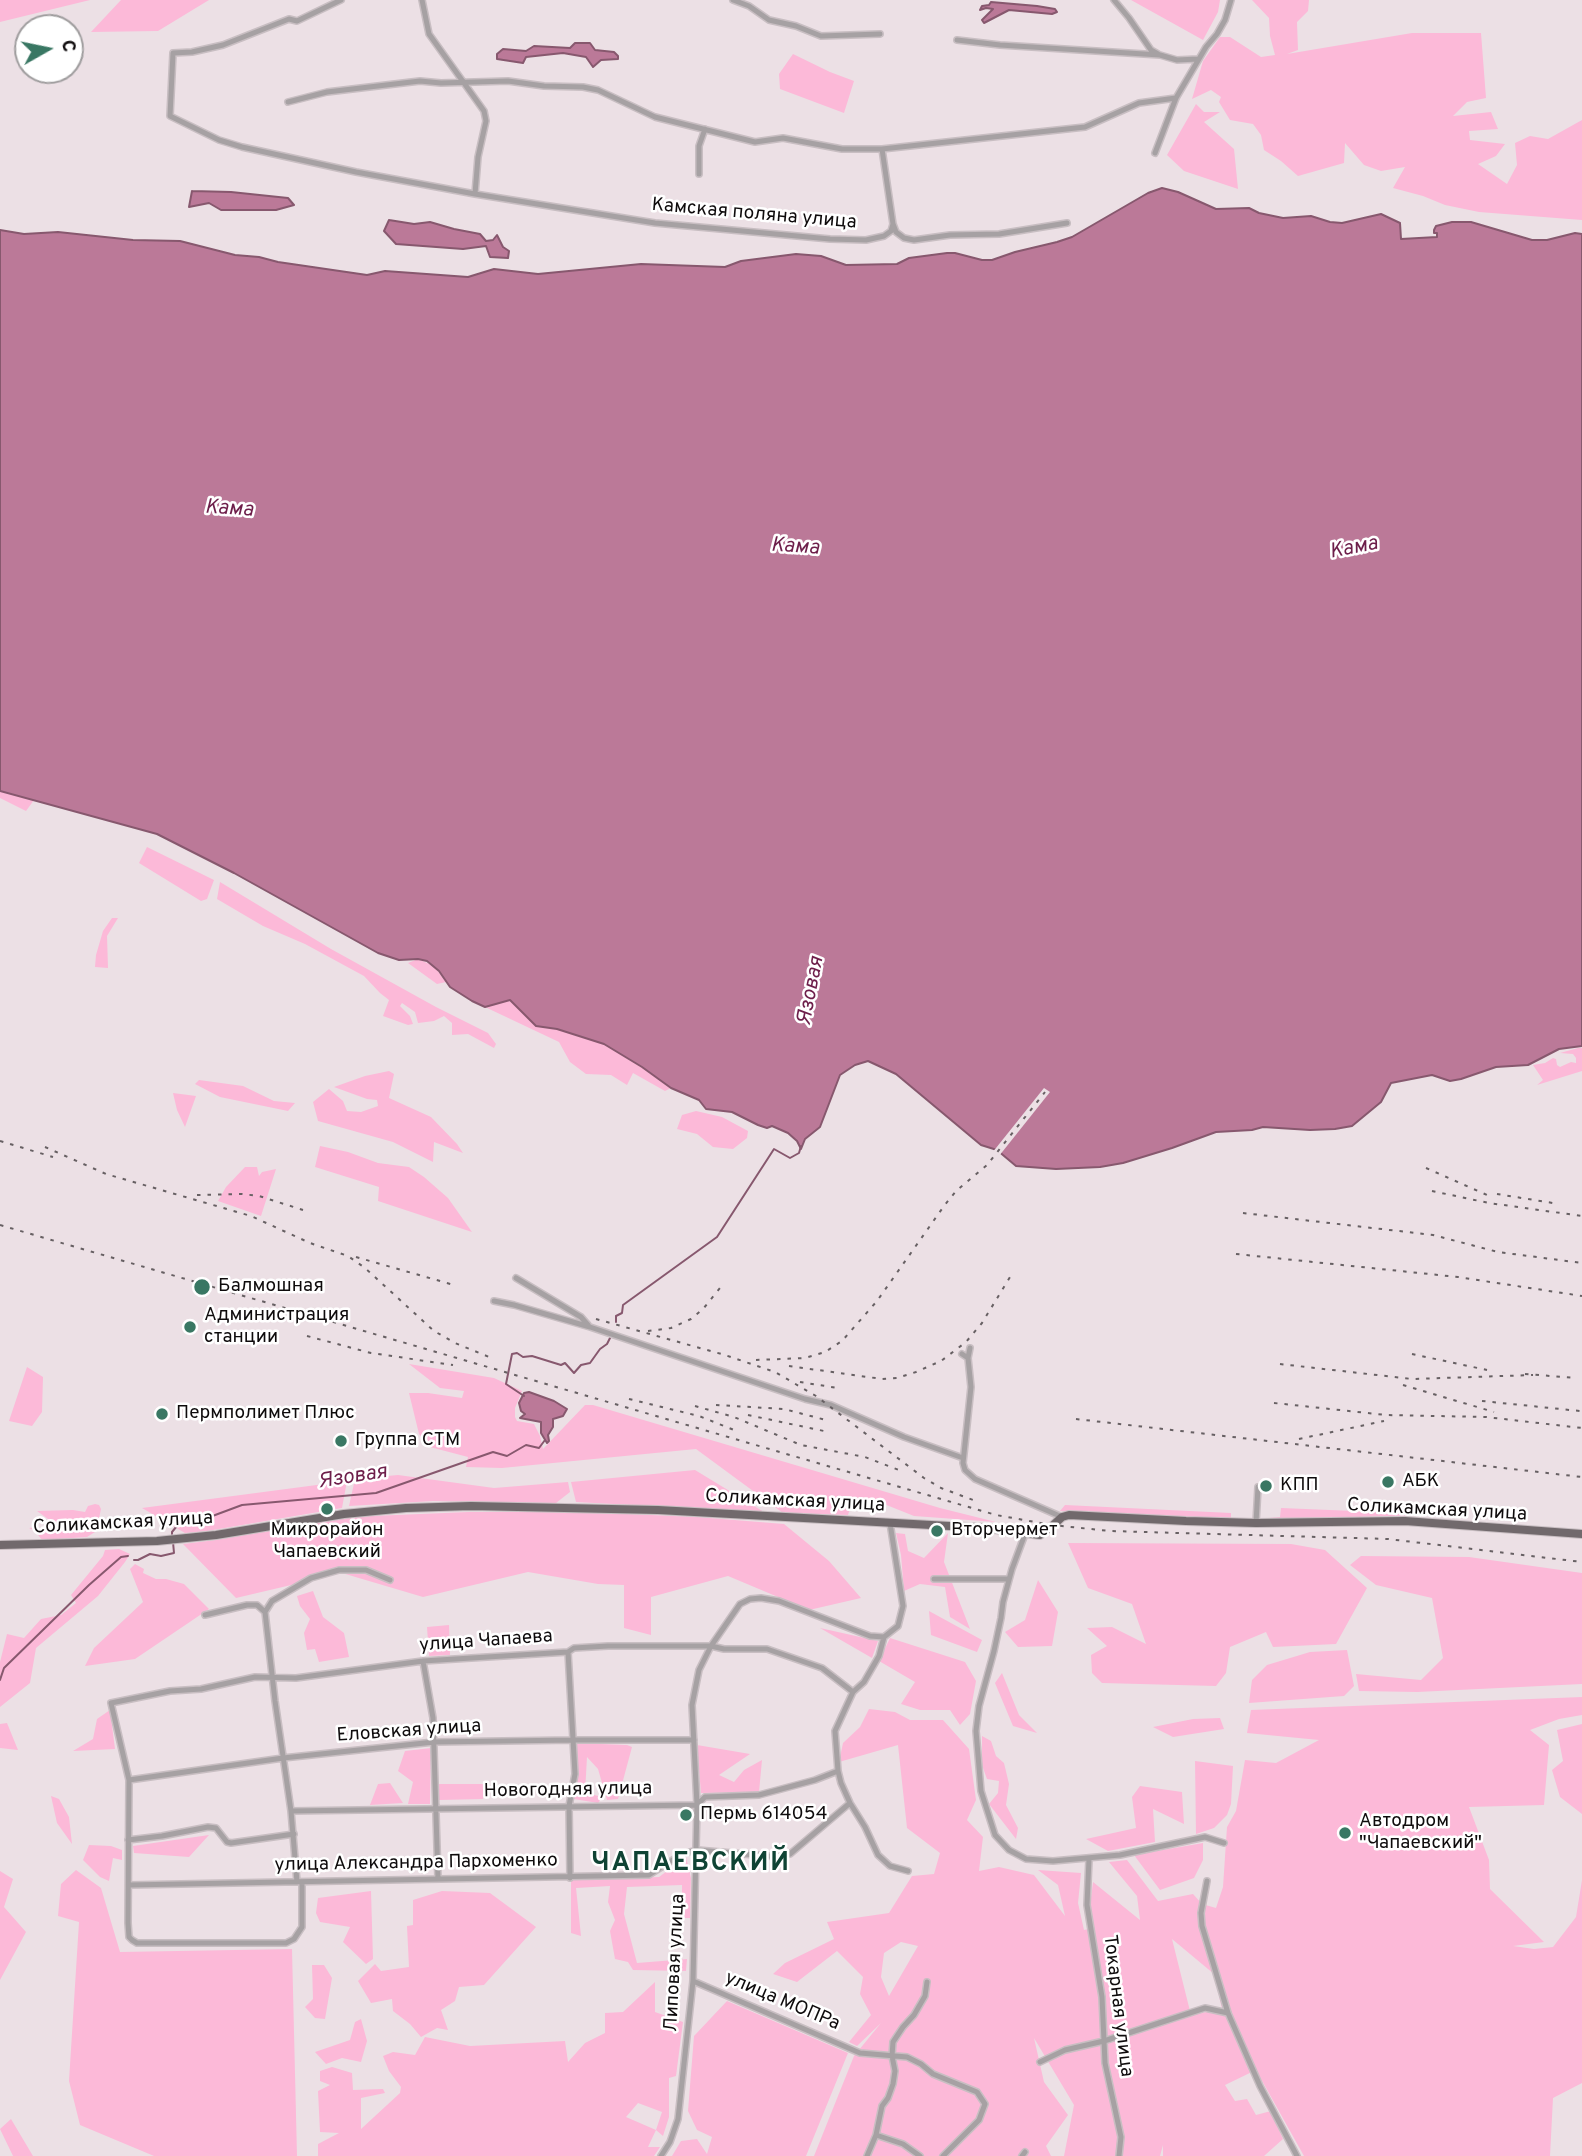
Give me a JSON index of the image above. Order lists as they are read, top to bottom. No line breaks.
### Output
{"streets":{"main road":["Соликамская улица"],"street":["Камская поляна улица","улица Чапаева","Еловская улица","Новогодняя улица","улица Александра Пархоменко","Липовая улица","улица МОПРа","Токарная улица"]},"crossings":[["улица Чапаева","Еловская улица"],["улица Чапаева","Липовая улица"],["Еловская улица","Липовая улица"],["Новогодняя улица","Липовая улица"],["улица Александра Пархоменко","Липовая улица"],["Липовая улица","улица МОПРа"]],"districts":["ЧАПАЕВСКИЙ"],"water":["Кама","Язовая"],"places":["Балмошная","Администрация станции","Пермполимет Плюс","Группа СТМ","АБК","КПП","Микрорайон Чапаевский","Вторчермет","Пермь 614054","Автодром \"Чапаевский\""],"north":"right"}
